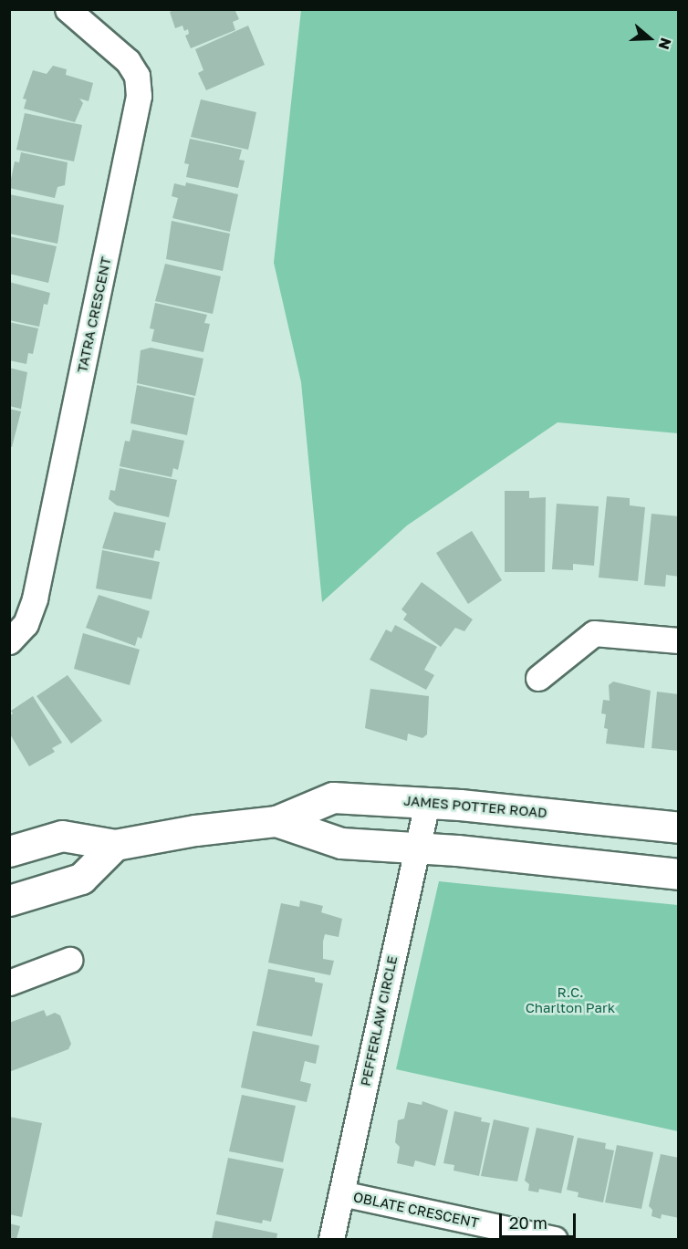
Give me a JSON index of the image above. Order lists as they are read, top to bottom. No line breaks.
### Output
{"streets":{"main road":["JAMES POTTER ROAD"],"street":["TATRA CRESCENT","PEFFERLAW CIRCLE","OBLATE CRESCENT"]},"crossings":[["JAMES POTTER ROAD","PEFFERLAW CIRCLE"],["PEFFERLAW CIRCLE","OBLATE CRESCENT"]],"parks":["R.C. Charlton Park"],"scale_bar":"20 m","north":"right"}
